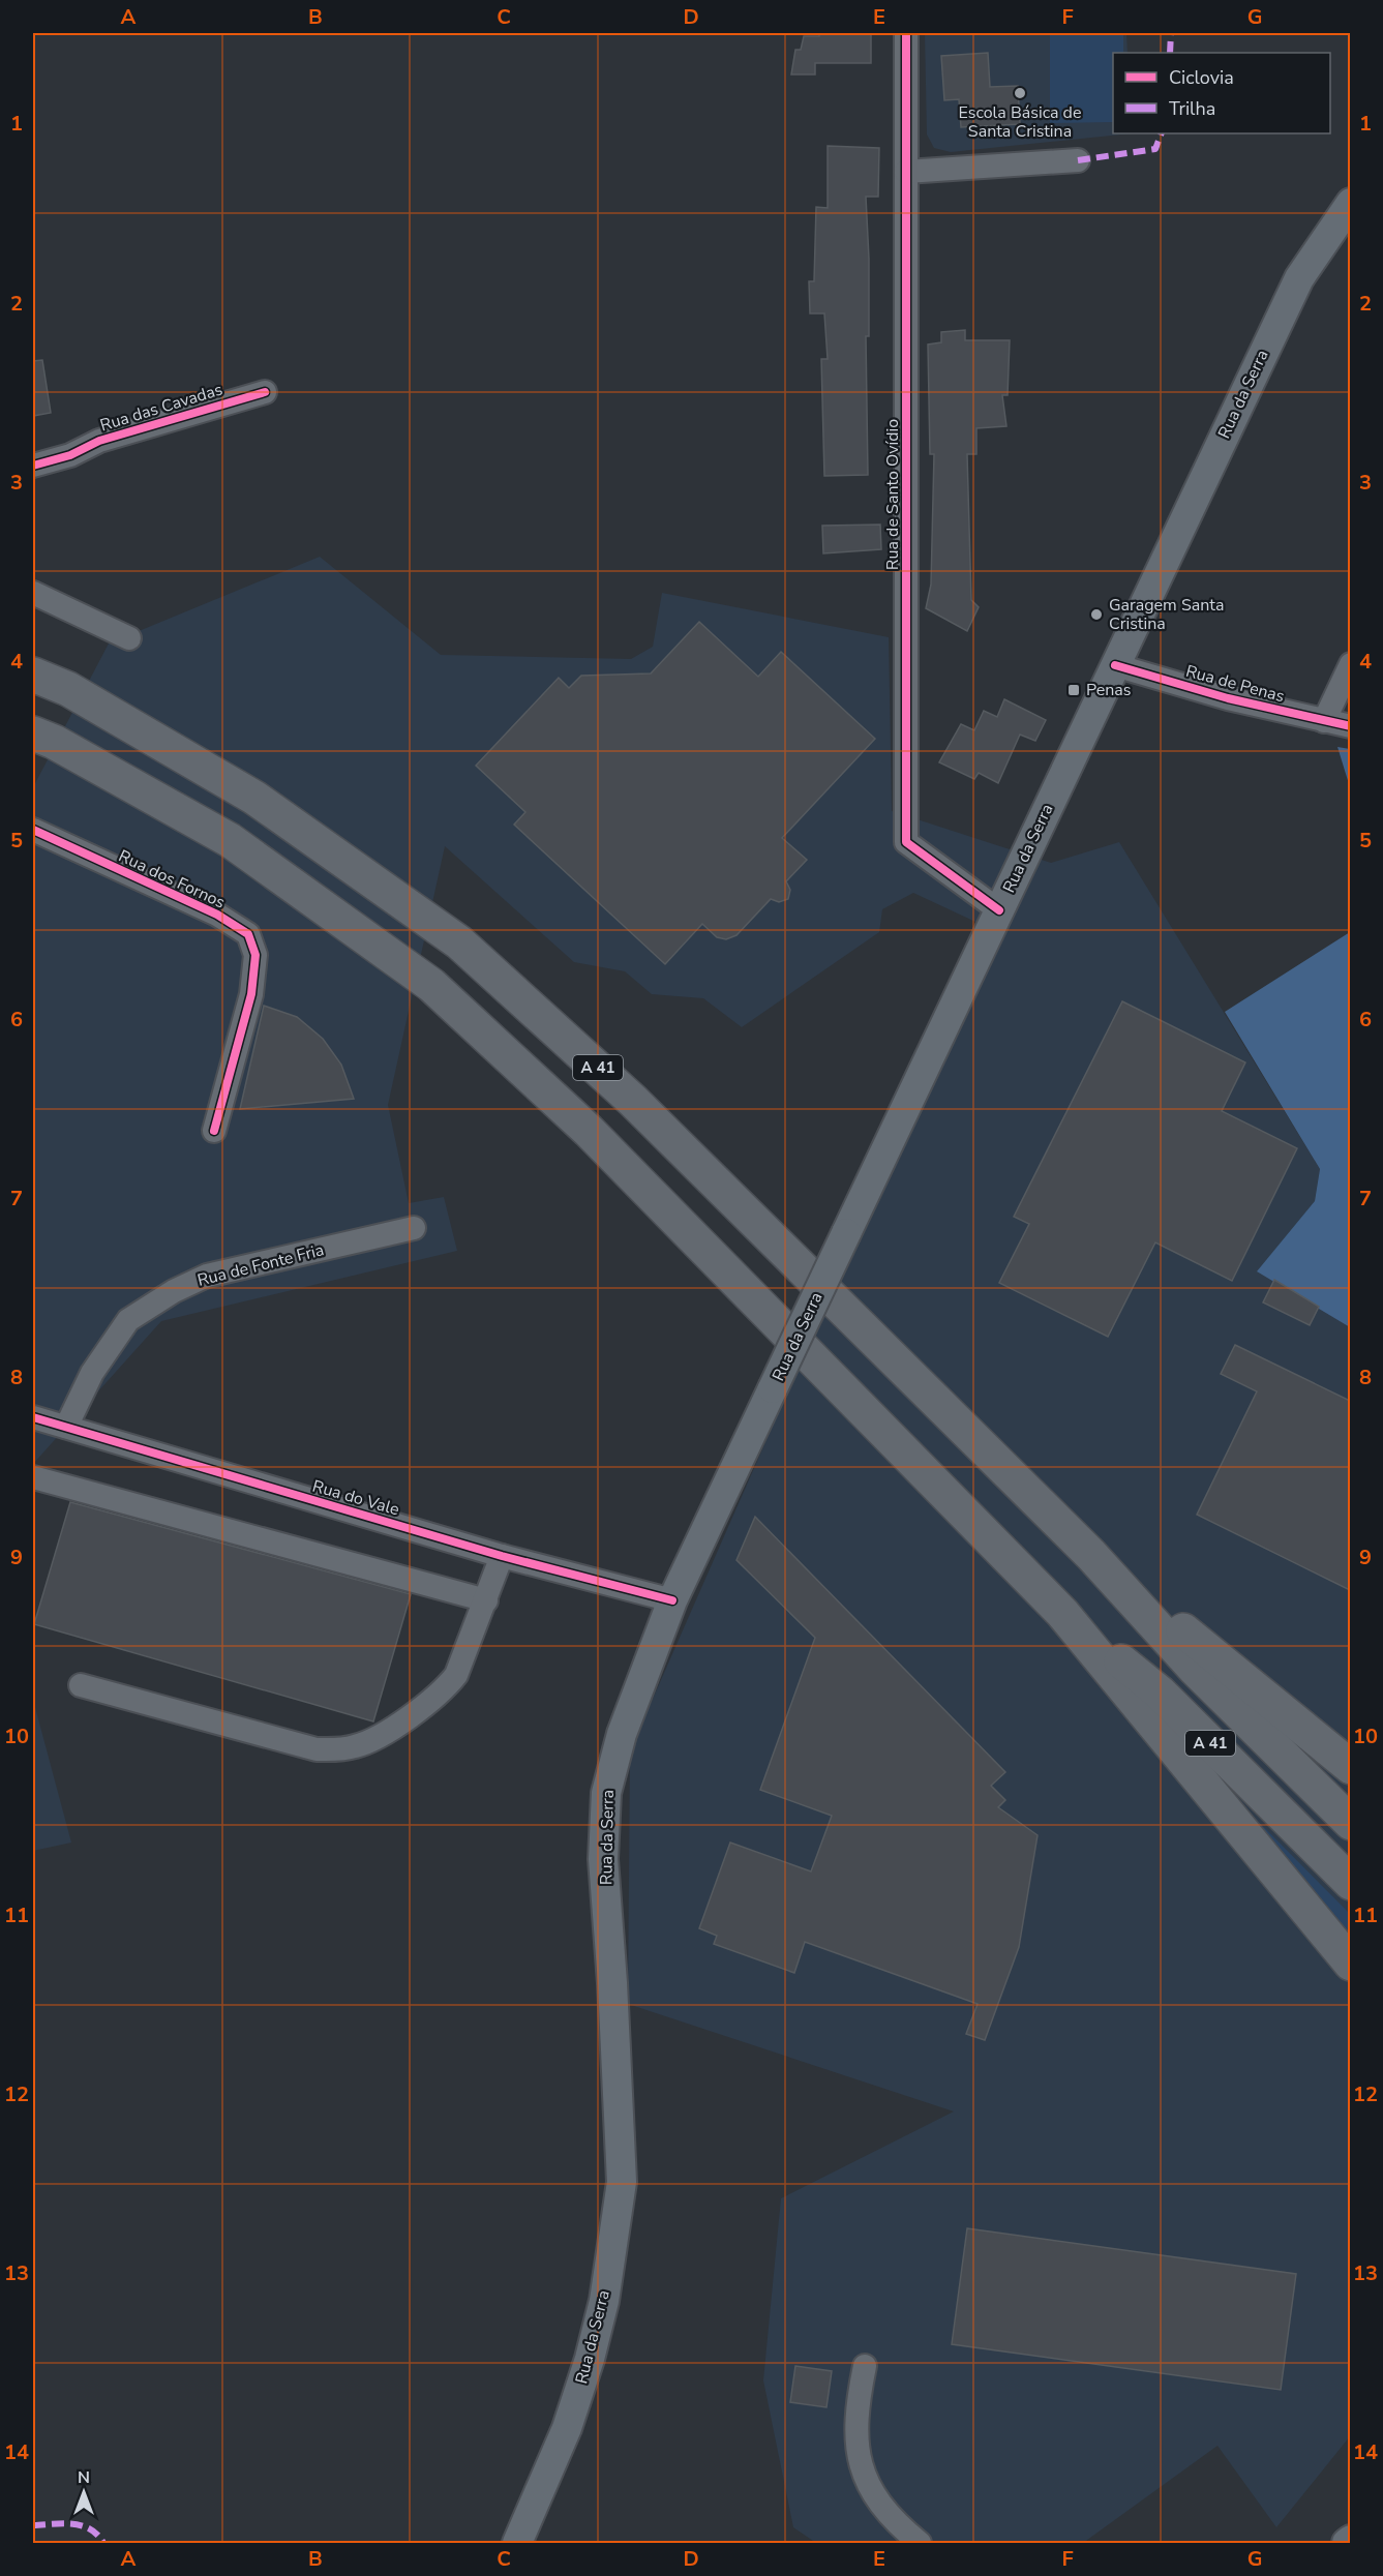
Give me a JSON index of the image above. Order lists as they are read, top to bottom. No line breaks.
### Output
{"streets":{"highway":["A 41"],"main road":["Rua da Serra"],"street":["Rua das Cavadas","Rua de Santo Ovídio","Rua de Penas","Rua dos Fornos","Rua de Fonte Fria","Rua do Vale"]},"crossings":[["Rua da Serra","Rua de Santo Ovídio"],["Rua da Serra","Rua de Penas"],["Rua da Serra","Rua do Vale"],["Rua de Fonte Fria","Rua do Vale"]],"places":{"other":["Escola Básica de Santa Cristina","Garagem Santa Cristina"],"transit":["Penas"]},"legend":["Ciclovia","Trilha"],"north":"top","grid":{"columns":["A","B","C","D","E","F","G"],"rows":["1","2","3","4","5","6","7","8","9","10","11","12","13","14"]}}
